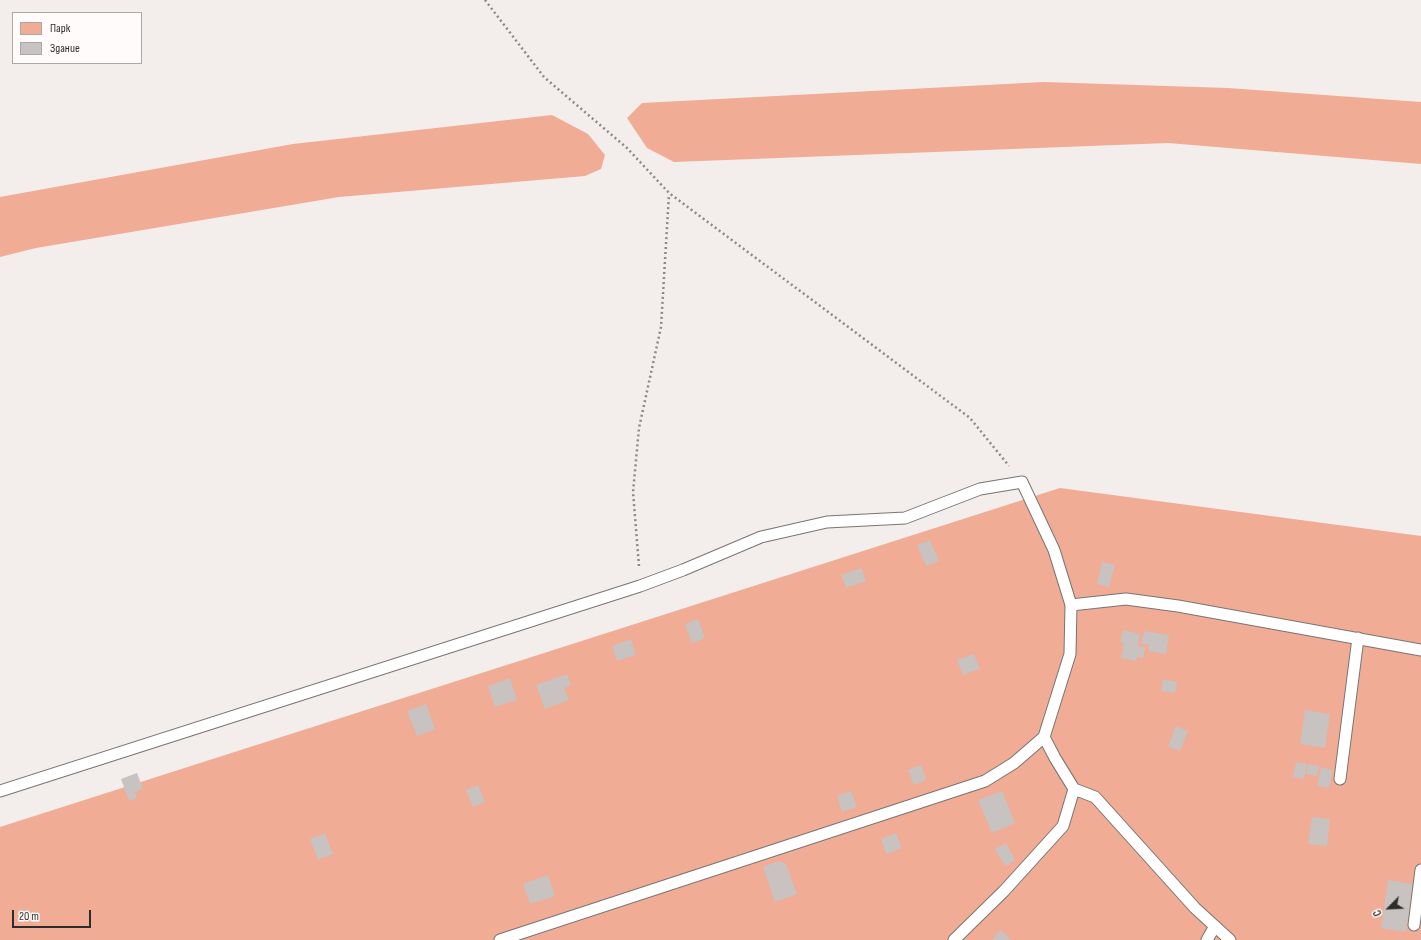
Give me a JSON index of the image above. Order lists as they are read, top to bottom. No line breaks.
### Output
{"legend":["Парк","Здание"],"scale_bar":"20 m","north":"bottom left"}
